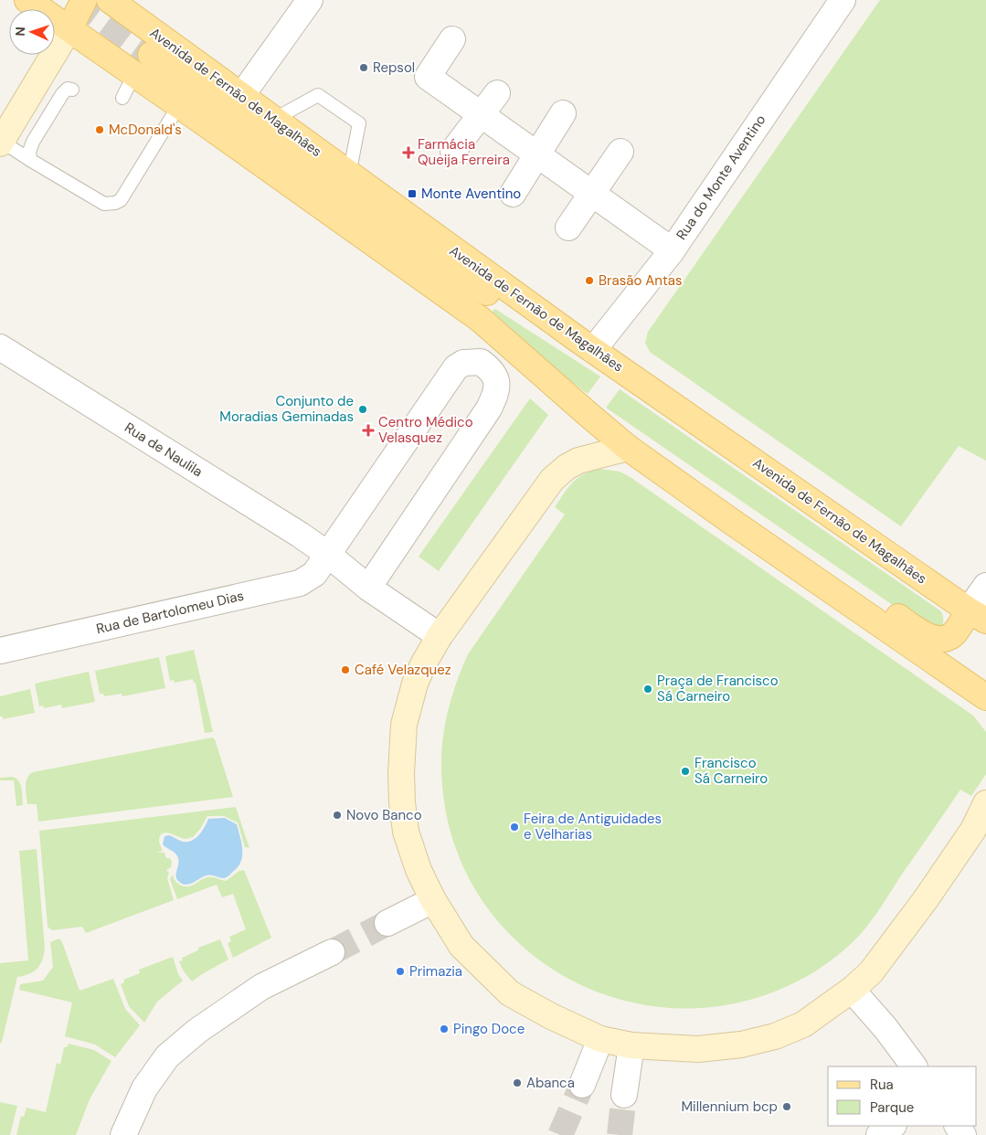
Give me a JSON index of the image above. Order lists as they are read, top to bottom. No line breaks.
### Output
{"streets":{"main road":["Avenida de Fernão de Magalhães"],"street":["Rua do Monte Aventino","Rua de Naulila","Rua de Bartolomeu Dias"]},"crossings":[["Avenida de Fernão de Magalhães","Rua do Monte Aventino"],["Rua de Naulila","Rua de Bartolomeu Dias"]],"places":{"other":["Repsol","McDonald's","Brasão Antas","Conjunto de Moradias Geminadas","Café Velazquez","Praça de Francisco Sá Carneiro","Francisco Sá Carneiro","Novo Banco","Feira de Antiguidades e Velharias","Primazia","Pingo Doce","Abanca","Millennium bcp"],"health":["Farmácia Queija Ferreira","Centro Médico Velasquez"],"transit":["Monte Aventino"]},"legend":["Rua","Parque"],"north":"left"}
